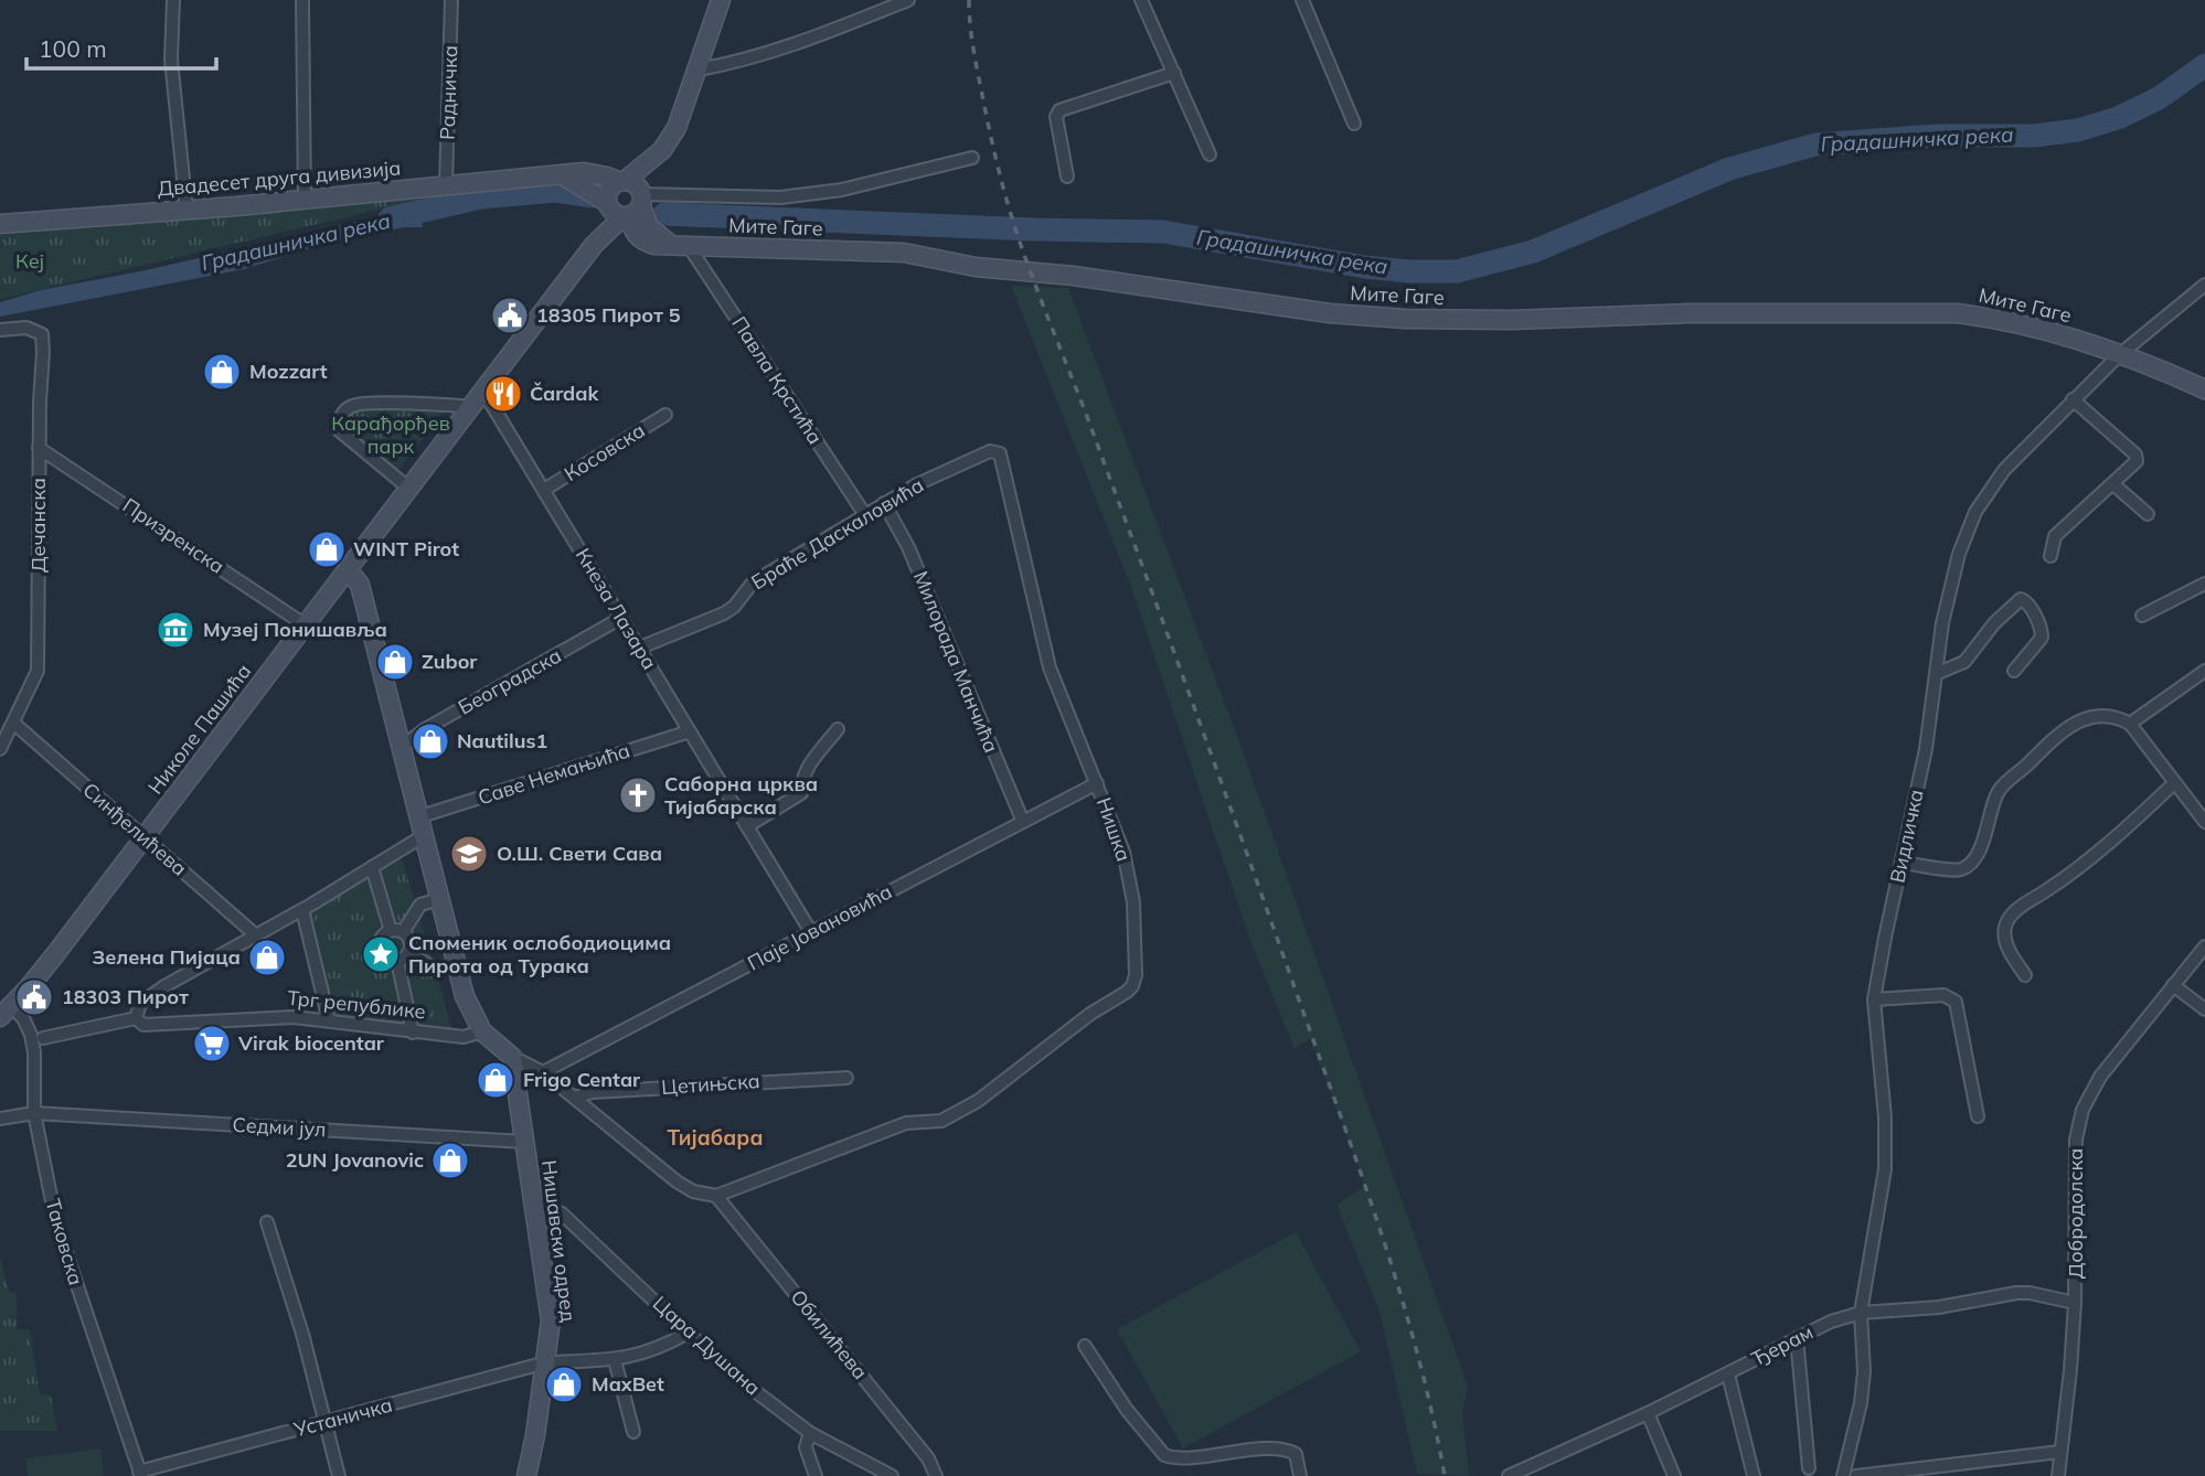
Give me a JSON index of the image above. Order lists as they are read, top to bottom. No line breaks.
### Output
{"streets":{"main road":["Двадесет друга дивизија","Мите Гаге","Николе Пашића","Нишавски одред"],"street":["Радничка","Павла Крстића","Косовска","Дечанска","Браће Даскаловића","Призренска","Кнеза Лазара","Милорада Манчића","Београдска","Саве Немањића","Синђелићева","Нишка","Видличка","Паје Јовановића","Трг републике","Цетињска","Седми јул","Добродолска","Таковска","Обилићева","Цара Душана","Ђерам","Устаничка"]},"crossings":[["Радничка","Двадесет друга дивизија"],["Двадесет друга дивизија","Мите Гаге"],["Двадесет друга дивизија","Николе Пашића"],["Мите Гаге","Павла Крстића"],["Мите Гаге","Николе Пашића"],["Мите Гаге","Видличка"],["Павла Крстића","Браће Даскаловића"],["Косовска","Кнеза Лазара"],["Дечанска","Призренска"],["Дечанска","Синђелићева"],["Браће Даскаловића","Кнеза Лазара"],["Браће Даскаловића","Милорада Манчића"],["Браће Даскаловића","Нишка"],["Призренска","Николе Пашића"],["Кнеза Лазара","Београдска"],["Кнеза Лазара","Николе Пашића"],["Кнеза Лазара","Саве Немањића"],["Кнеза Лазара","Паје Јовановића"],["Милорада Манчића","Паје Јовановића"],["Николе Пашића","Синђелићева"],["Николе Пашића","Таковска"],["Нишка","Паје Јовановића"],["Нишка","Обилићева"],["Видличка","Ђерам"],["Седми јул","Нишавски одред"],["Седми јул","Таковска"],["Добродолска","Ђерам"],["Нишавски одред","Цара Душана"],["Нишавски одред","Устаничка"],["Таковска","Устаничка"],["Цара Душана","Устаничка"]],"districts":["Тијабара"],"water":["Градашничка река"],"parks":["Кеј","Карађорђев парк"],"places":{"public building":["18305 Пирот 5","18303 Пирот"],"shop":["Mozzart","WINT Pirot","Zubor","Nautilus1","Зелена Пијаца","Frigo Centar","2UN Jovanovic","MaxBet"],"restaurant":["Čardak"],"museum":["Музеј Понишавља"],"church":["Саборна црква Тијабарска"],"school or university":["О.Ш. Свети Сава"],"place":["Споменик ослободиоцима Пирота од Турака"],"supermarket":["Virak biocentar"]},"scale_bar":"100 m"}
